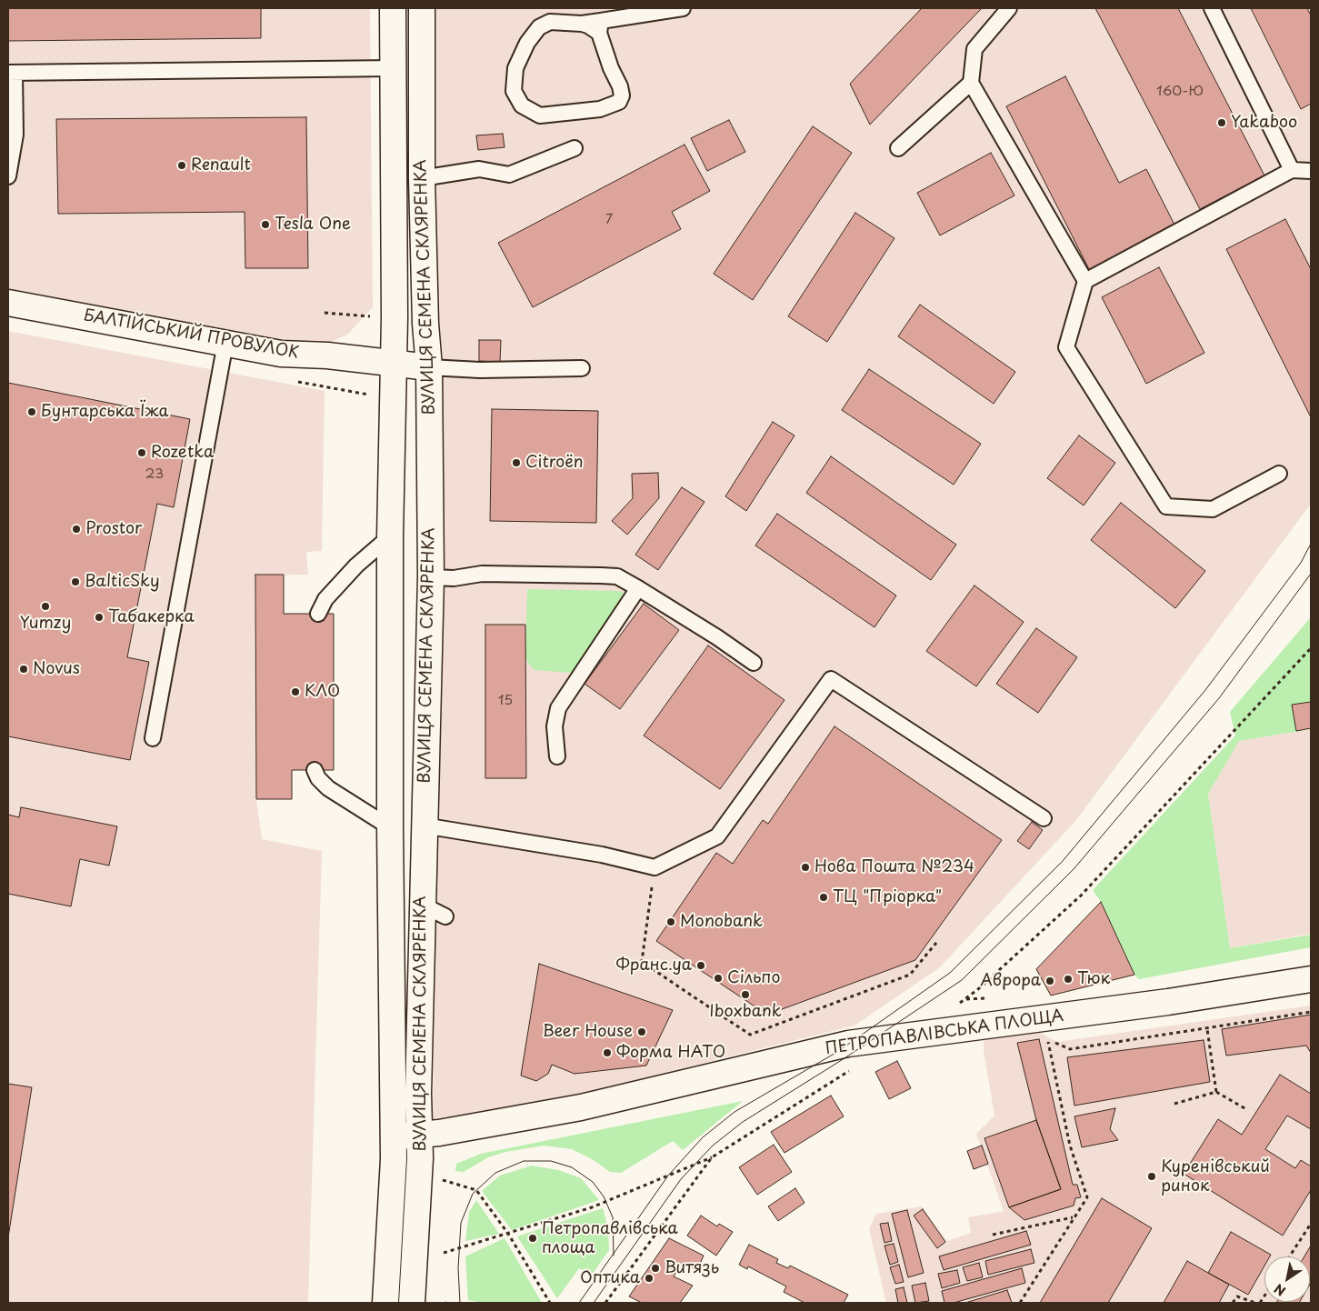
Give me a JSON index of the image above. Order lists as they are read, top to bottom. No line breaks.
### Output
{"streets":{"main road":["ВУЛИЦЯ СЕМЕНА СКЛЯРЕНКА","БАЛТІЙСЬКИЙ ПРОВУЛОК","ПЕТРОПАВЛІВСЬКА ПЛОЩА"]},"crossings":[["ВУЛИЦЯ СЕМЕНА СКЛЯРЕНКА","БАЛТІЙСЬКИЙ ПРОВУЛОК"],["ВУЛИЦЯ СЕМЕНА СКЛЯРЕНКА","ПЕТРОПАВЛІВСЬКА ПЛОЩА"]],"places":["Yakaboo","Renault","Tesla One","Бунтарська Їжа","Rozetka","Citroën","Prostor","BalticSky","Yumzy","Табакерка","Novus","КЛО","Нова Пошта №234","ТЦ \"Пріорка\"","Monobank","Франс.уа","Сільпо","Тюк","Аврора","Iboxbank","Beer House","Форма НАТО","Куренівський ринок","Петропавлівська площа","Витязь","Оптика"],"house_numbers":["160-Ю","7","23","15"],"north":"bottom left"}
